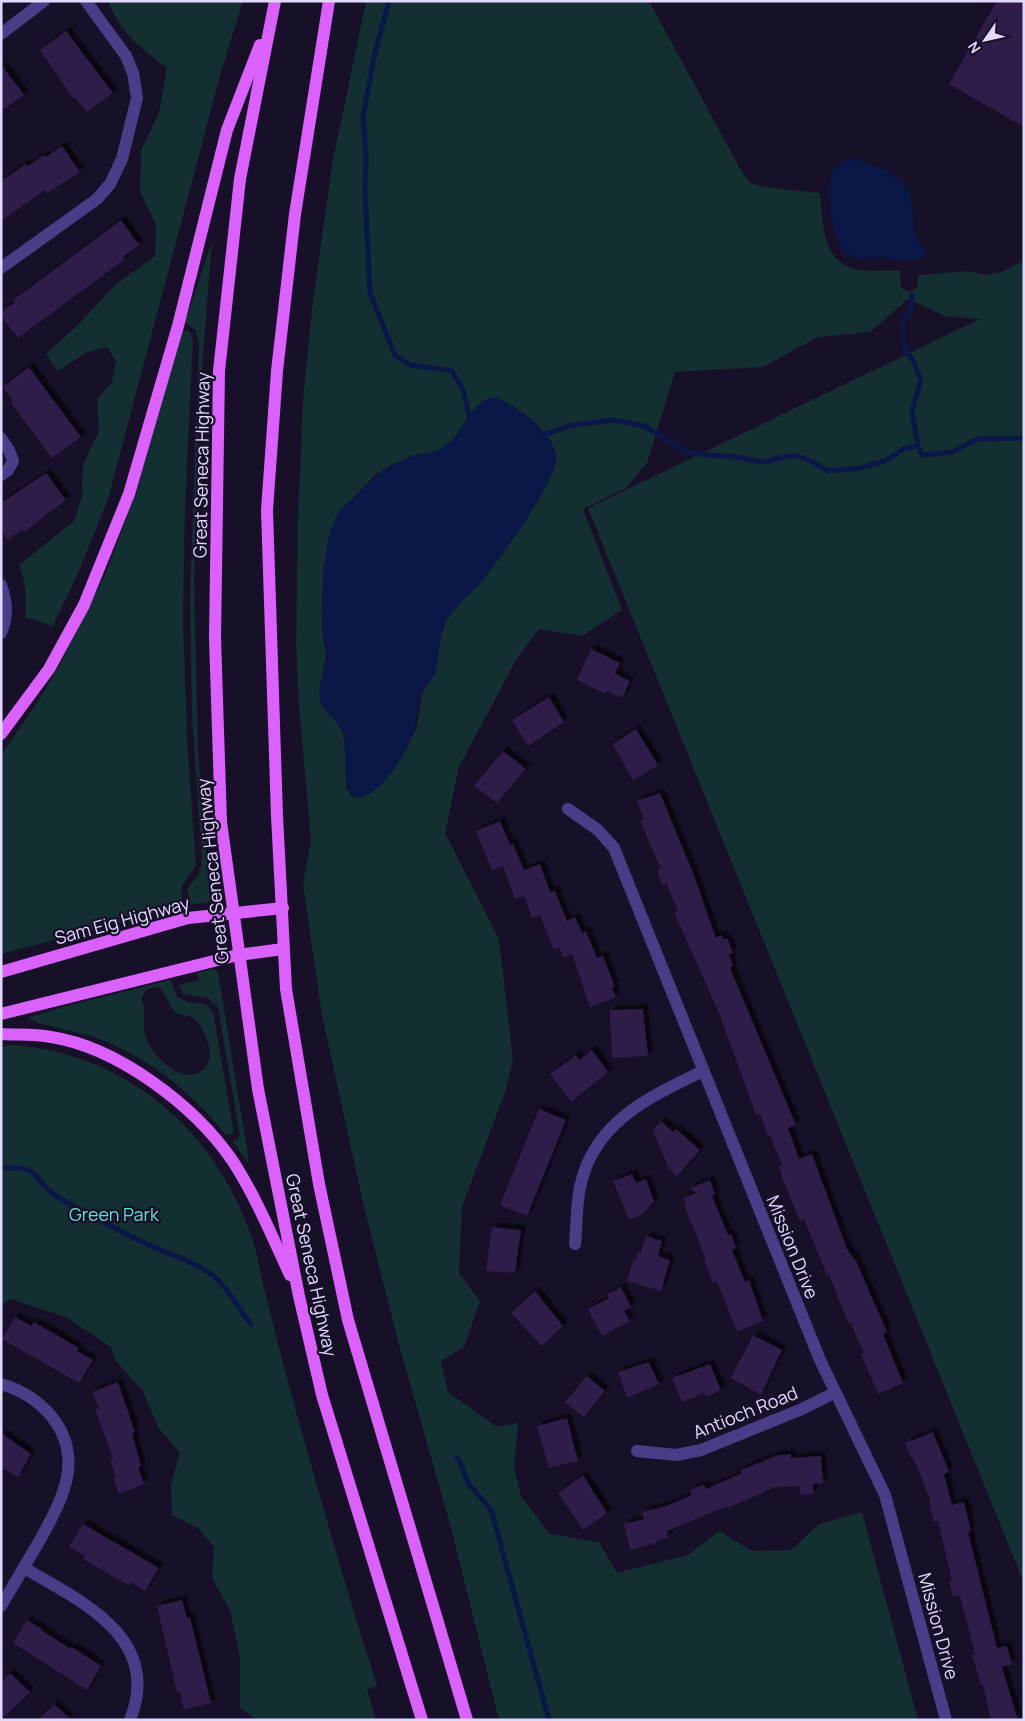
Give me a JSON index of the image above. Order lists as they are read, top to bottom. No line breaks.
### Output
{"streets":{"main road":["Great Seneca Highway","Sam Eig Highway"],"street":["Mission Drive","Antioch Road"]},"crossings":[["Great Seneca Highway","Sam Eig Highway"],["Mission Drive","Antioch Road"]],"parks":["Green Park"],"north":"bottom left"}
